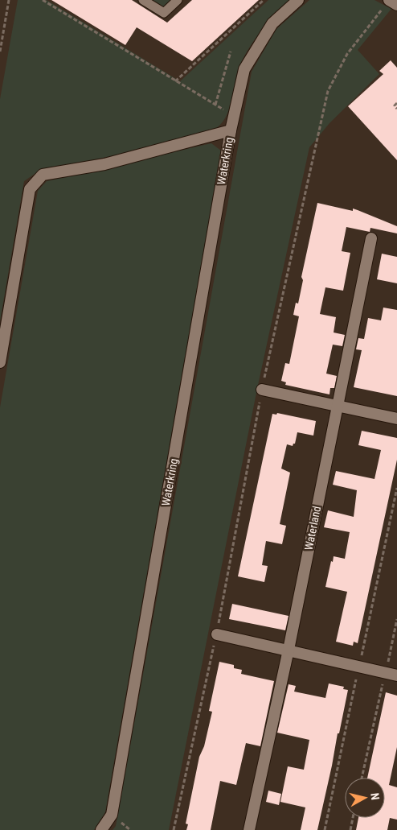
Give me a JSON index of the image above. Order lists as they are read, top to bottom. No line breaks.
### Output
{"streets":{"street":["Waterkring","Waterland"]},"north":"right"}
